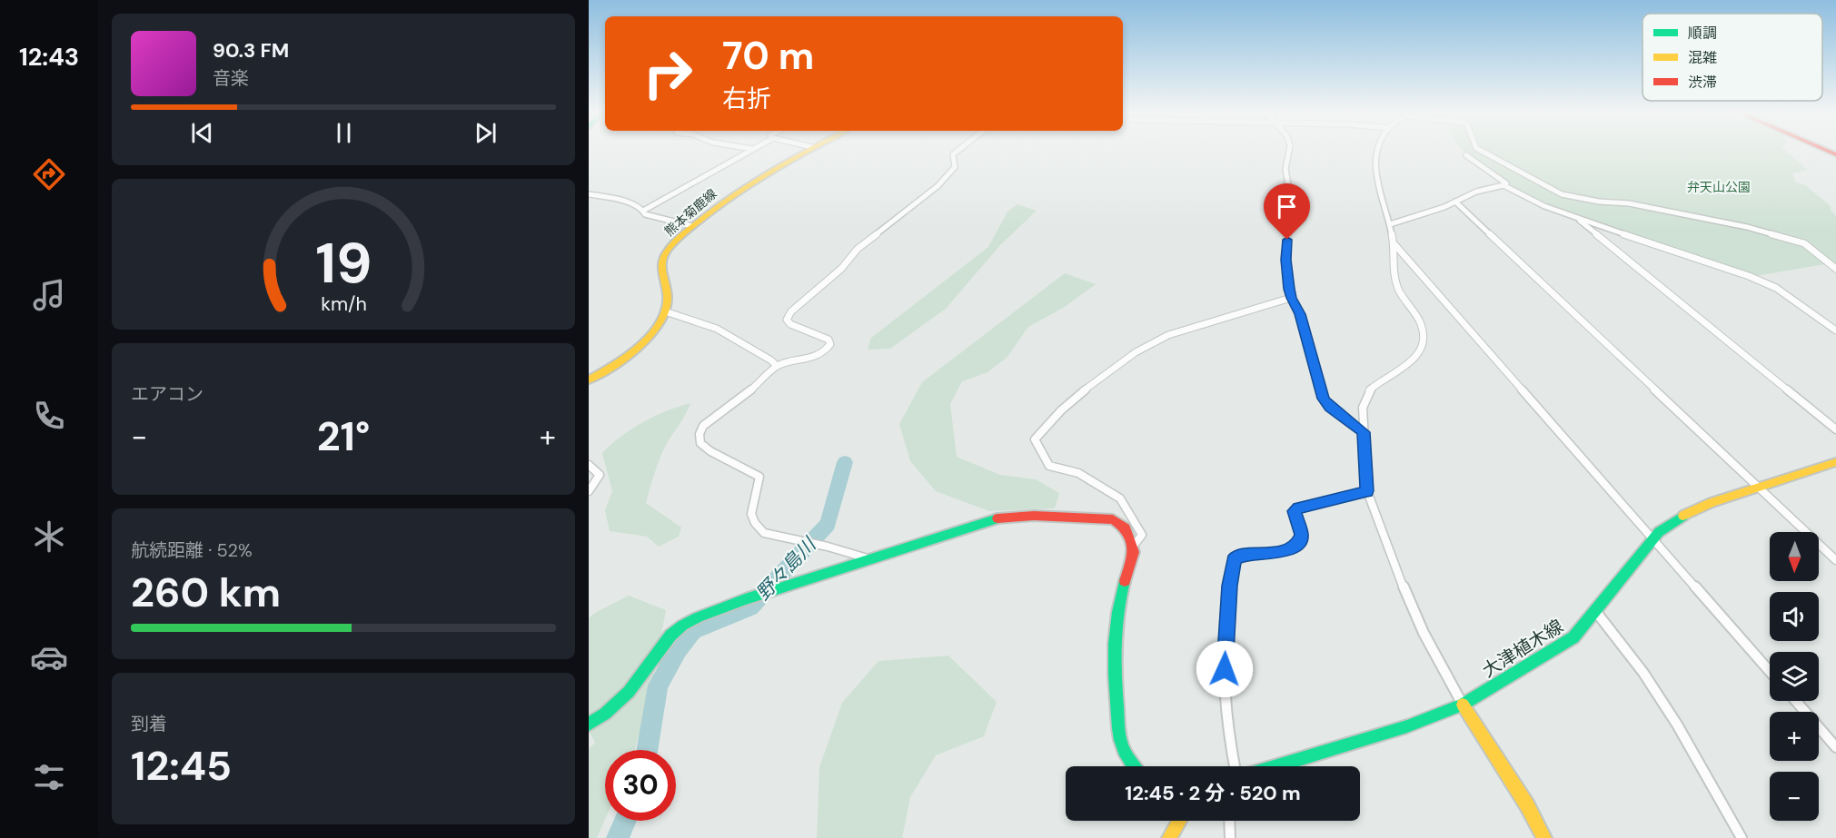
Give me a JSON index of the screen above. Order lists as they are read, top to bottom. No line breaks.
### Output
{"streets":{"main road":["熊本菊鹿線","大津植木線"]},"water":["野々島川"],"parks":["弁天山公園"],"legend":["順調","混雑","渋滞"],"north":"bottom","page":{"tabs":"12:43","turn":["70 m","右折"],"song":["90.3 FM","音楽"],"tile":["エアコン",["航続距離 · 52%","260 km"],["到着","12:45"]],"heat":["−","21°","+"],"map_buttons":["+","−"],"limit":"30","trip":"12:45 · 2 分 · 520 m","gauge":["19","km/h"]}}
